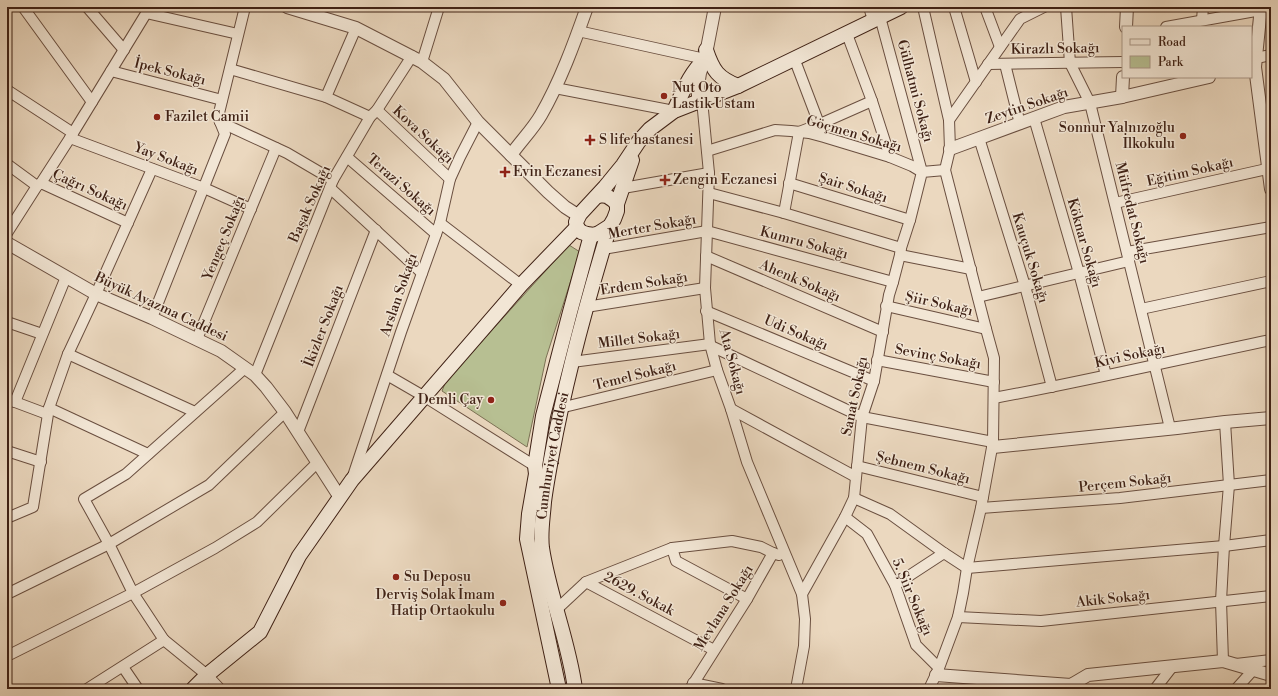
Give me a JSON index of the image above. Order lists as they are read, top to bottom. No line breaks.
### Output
{"streets":{"main road":["Cumhuriyet Caddesi"],"street":["Kirazlı Sokağı","İpek Sokağı","Gülhatmi Sokağı","Zeytin Sokağı","Göçmen Sokağı","Kova Sokağı","Yay Sokağı","Eğitim Sokağı","Terazi Sokağı","Şair Sokağı","Çağrı Sokağı","Başak Sokağı","Müfredat Sokağı","Merter Sokağı","Yengeç Sokağı","Kumru Sokağı","Köknar Sokağı","Kauçuk Sokağı","Ahenk Sokağı","Erdem Sokağı","Arslan Sokağı","Şiir Sokağı","Büyük Ayazma Caddesi","İkizler Sokağı","Udi Sokağı","Millet Sokağı","Kivi Sokağı","Sevinç Sokağı","Ata Sokağı","Temel Sokağı","Sanat Sokağı","Şebnem Sokağı","Perçem Sokağı","2629. Sokak","5. Şiir Sokağı","Akik Sokağı","Mevlana Sokağı"]},"crossings":[["Kirazlı Sokağı","Müfredat Sokağı"],["Gülhatmi Sokağı","Göçmen Sokağı"],["Gülhatmi Sokağı","Sanat Sokağı"],["Zeytin Sokağı","Müfredat Sokağı"],["Zeytin Sokağı","Köknar Sokağı"],["Zeytin Sokağı","Kauçuk Sokağı"],["Göçmen Sokağı","Ata Sokağı"],["Göçmen Sokağı","Sanat Sokağı"],["Kova Sokağı","Başak Sokağı"],["Kova Sokağı","Arslan Sokağı"],["Yay Sokağı","Yengeç Sokağı"],["Eğitim Sokağı","Müfredat Sokağı"],["Terazi Sokağı","Başak Sokağı"],["Terazi Sokağı","Arslan Sokağı"],["Şair Sokağı","Sanat Sokağı"],["Başak Sokağı","Büyük Ayazma Caddesi"],["Müfredat Sokağı","Kivi Sokağı"],["Merter Sokağı","Kumru Sokağı"],["Merter Sokağı","Ata Sokağı"],["Merter Sokağı","Cumhuriyet Caddesi"],["Yengeç Sokağı","Büyük Ayazma Caddesi"],["Kumru Sokağı","Ata Sokağı"],["Kumru Sokağı","Sanat Sokağı"],["Köknar Sokağı","Kivi Sokağı"],["Kauçuk Sokağı","Kivi Sokağı"],["Ahenk Sokağı","Ata Sokağı"],["Ahenk Sokağı","Sanat Sokağı"],["Erdem Sokağı","Ata Sokağı"],["Erdem Sokağı","Cumhuriyet Caddesi"],["Şiir Sokağı","Sanat Sokağı"],["Büyük Ayazma Caddesi","İkizler Sokağı"],["Udi Sokağı","Ata Sokağı"],["Udi Sokağı","Sanat Sokağı"],["Millet Sokağı","Ata Sokağı"],["Millet Sokağı","Cumhuriyet Caddesi"],["Sevinç Sokağı","Sanat Sokağı"],["Ata Sokağı","Temel Sokağı"],["Ata Sokağı","Sanat Sokağı"],["Temel Sokağı","Cumhuriyet Caddesi"],["Sanat Sokağı","Şebnem Sokağı"],["Sanat Sokağı","5. Şiir Sokağı"],["Cumhuriyet Caddesi","2629. Sokak"],["2629. Sokak","Mevlana Sokağı"]],"places":{"other":["Nut Oto Lastik Ustam","Fazilet Camii","Sonnur Yalnızoğlu İlkokulu","Demli Çay","Su Deposu","Derviş Solak İmam Hatip Ortaokulu"],"health":["S life hastanesi","Evin Eczanesi","Zengin Eczanesi"]},"legend":["Road","Park"]}
